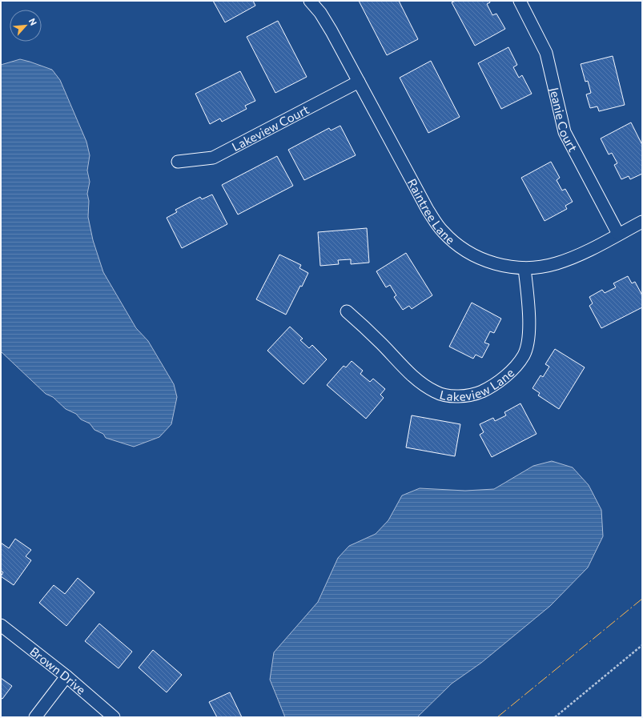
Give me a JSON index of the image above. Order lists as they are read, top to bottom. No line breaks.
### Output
{"streets":{"street":["Jeanie Court","Lakeview Court","Raintree Lane","Lakeview Lane","Brown Drive"]},"crossings":[["Jeanie Court","Raintree Lane"],["Lakeview Court","Raintree Lane"],["Raintree Lane","Lakeview Lane"]],"north":"top right"}
